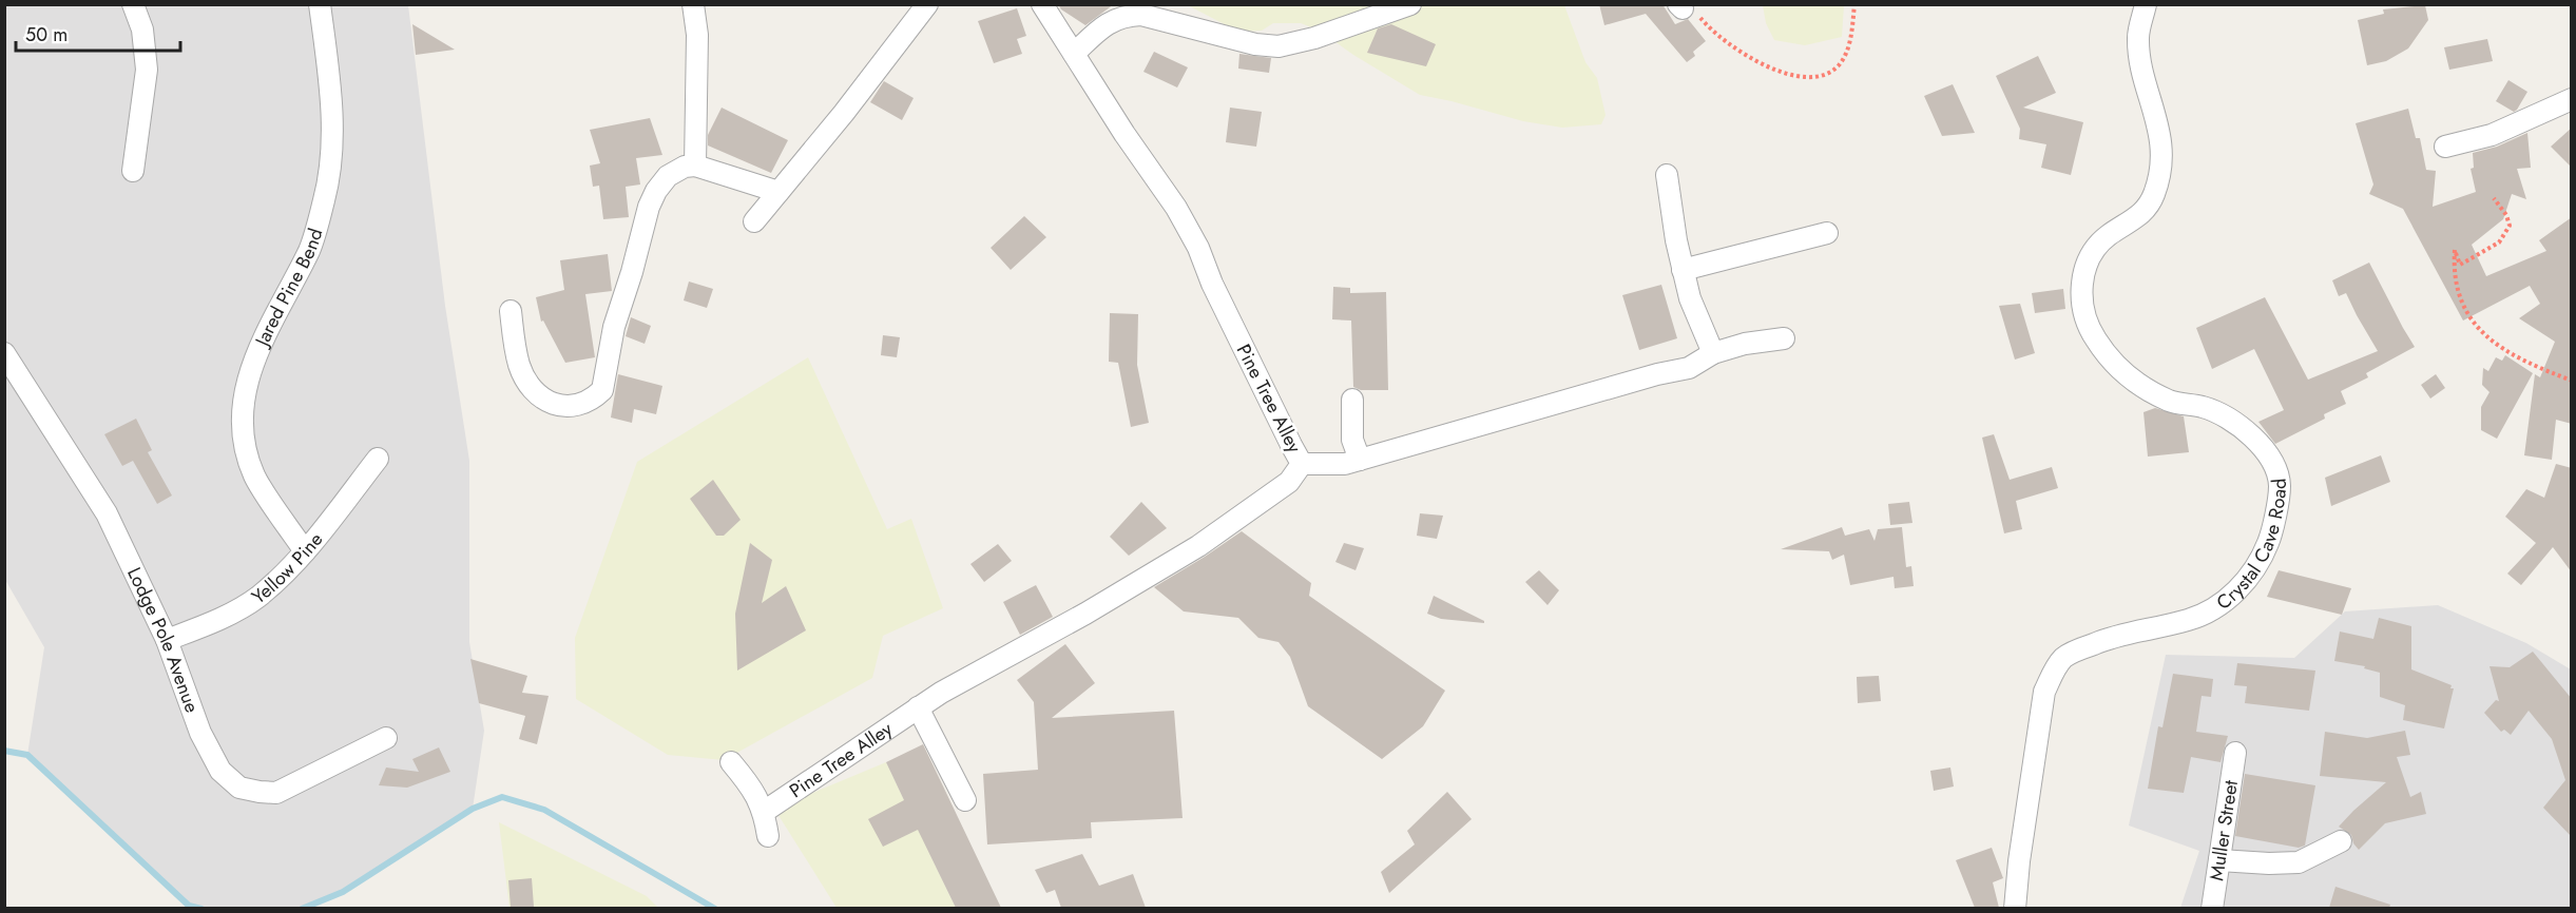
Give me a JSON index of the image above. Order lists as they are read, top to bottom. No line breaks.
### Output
{"streets":{"street":["Jared Pine Bend","Pine Tree Alley","Crystal Cave Road","Yellow Pine","Lodge Pole Avenue","Muller Street"]},"crossings":[["Jared Pine Bend","Yellow Pine"],["Yellow Pine","Lodge Pole Avenue"]],"scale_bar":"50 m"}
